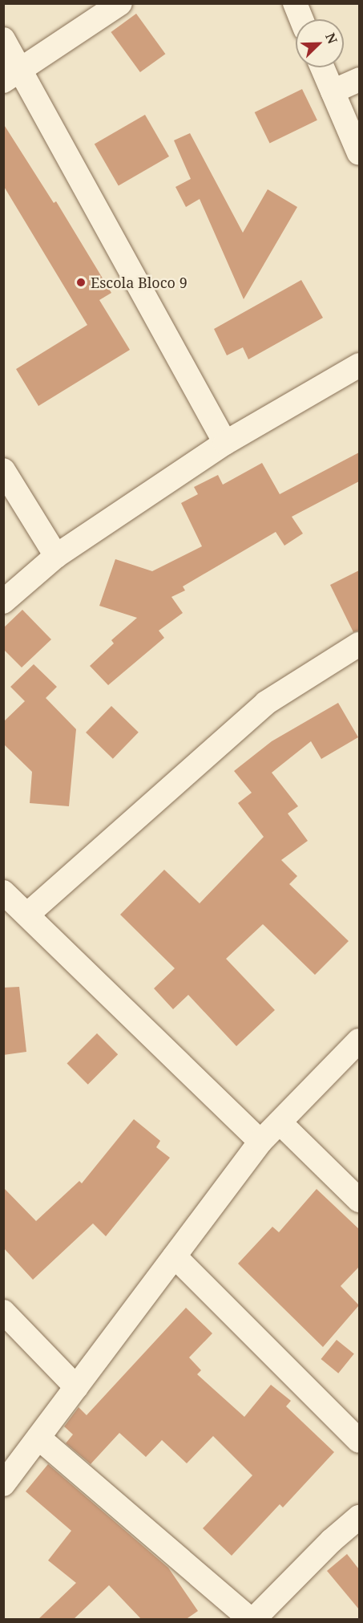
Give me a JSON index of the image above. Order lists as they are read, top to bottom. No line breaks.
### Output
{"places":["Escola Bloco 9"],"north":"top right"}
